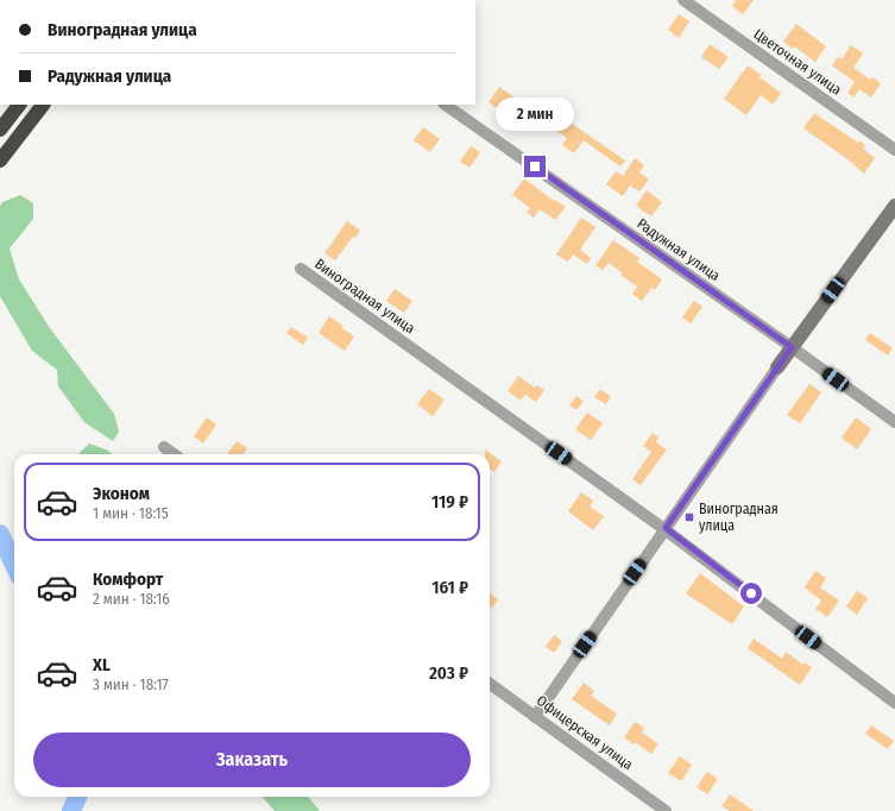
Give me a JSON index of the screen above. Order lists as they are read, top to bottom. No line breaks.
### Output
{"streets":{"street":["Цветочная улица","Радужная улица","Виноградная улица","Офицерская улица"]},"places":{"transit":["Виноградная улица"]},"page":{"banner":["Виноградная улица","Радужная улица"],"bubble":"2 мин","list":[{"name":"Эконом","note":"1 мин · 18:15","value":"119 ₽"},{"name":"Комфорт","note":"2 мин · 18:16","value":"161 ₽"},{"name":"XL","note":"3 мин · 18:17","value":"203 ₽"}],"buttons":"Заказать"}}
